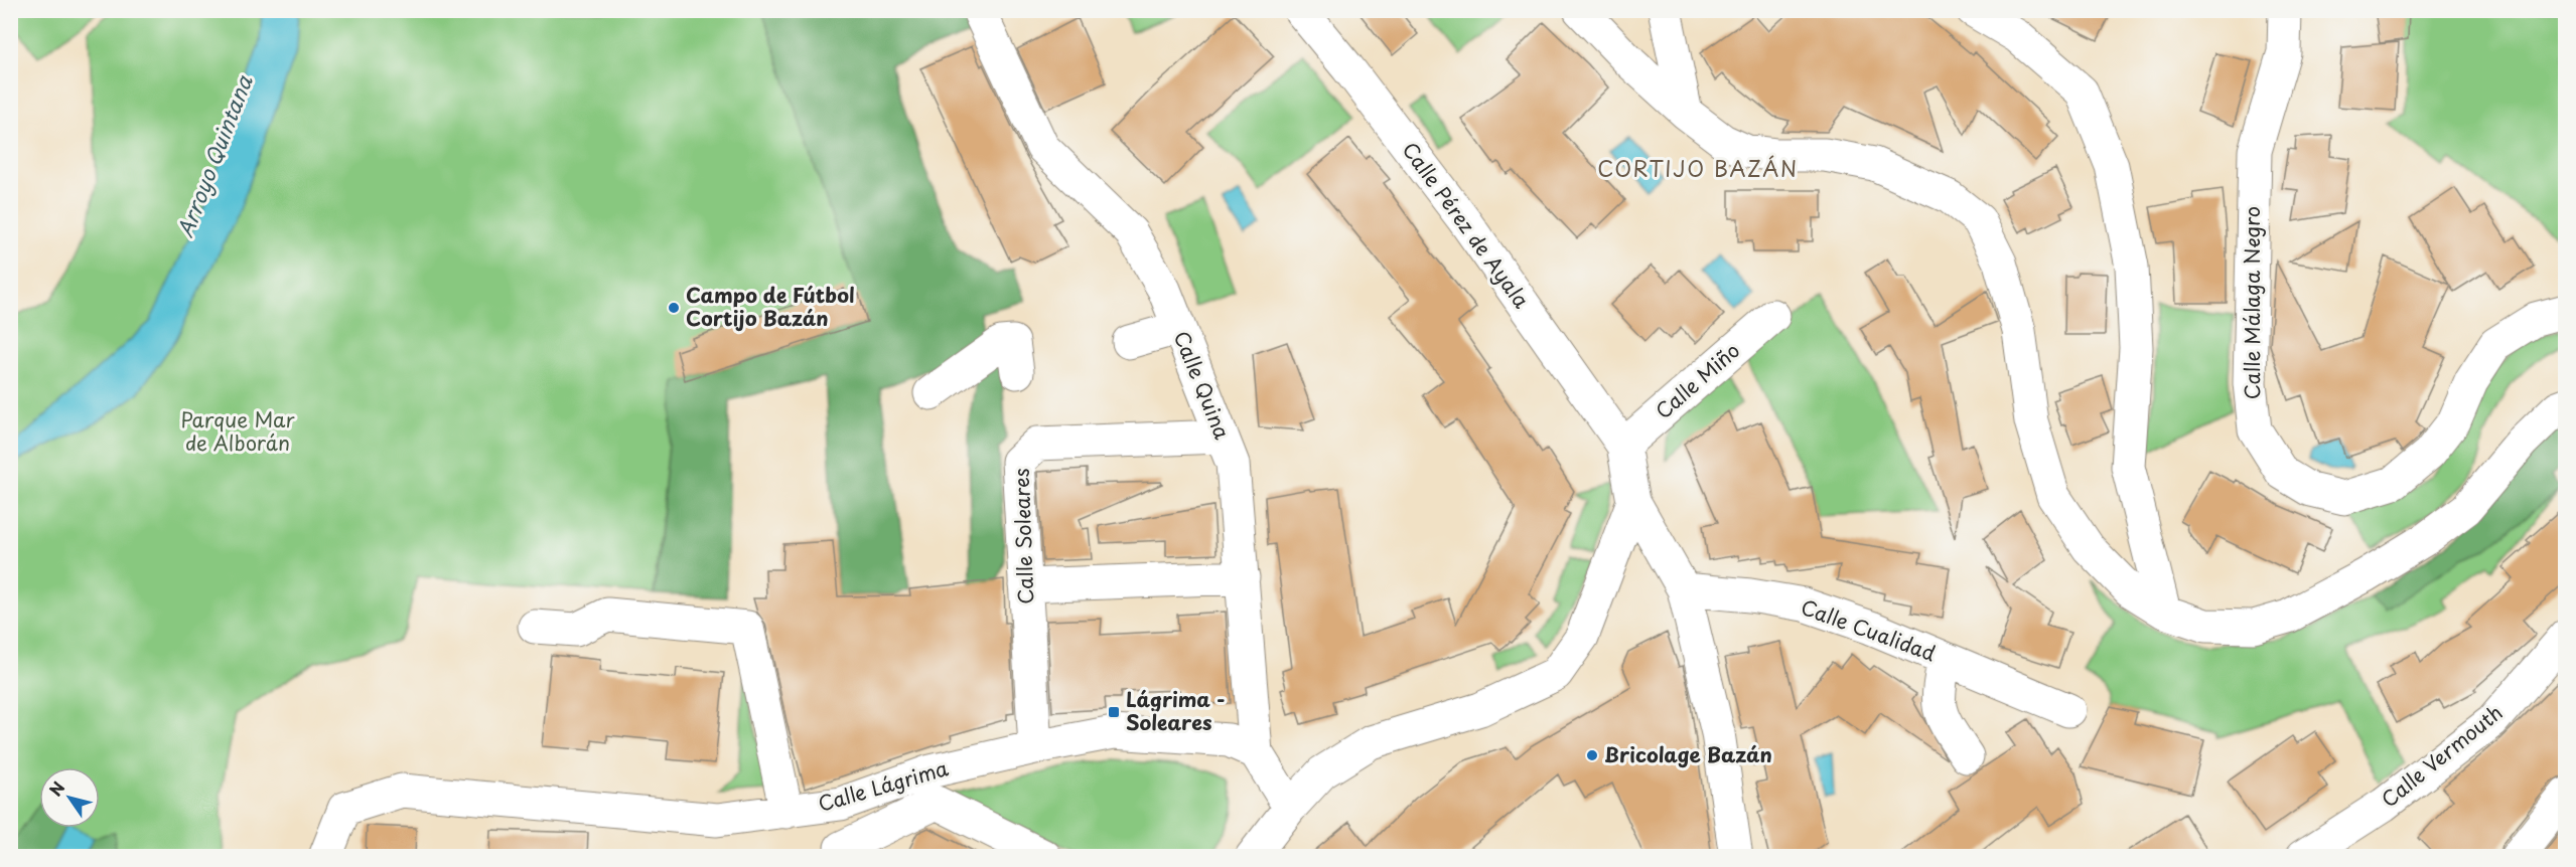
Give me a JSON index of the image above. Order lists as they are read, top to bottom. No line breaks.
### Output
{"streets":{"street":["Calle Pérez de Ayala","Calle Málaga Negro","Calle Miño","Calle Quina","Calle Soleares","Calle Cualidad","Calle Vermouth","Calle Lágrima"]},"crossings":[["Calle Pérez de Ayala","Calle Miño"],["Calle Quina","Calle Soleares"],["Calle Quina","Calle Lágrima"],["Calle Soleares","Calle Lágrima"]],"districts":["CORTIJO BAZÁN"],"water":["Arroyo Quintana"],"parks":["Parque Mar de Alborán"],"places":{"other":["Campo de Fútbol Cortijo Bazán","Bricolage Bazán"],"transit":["Lágrima - Soleares"]},"north":"top left"}
